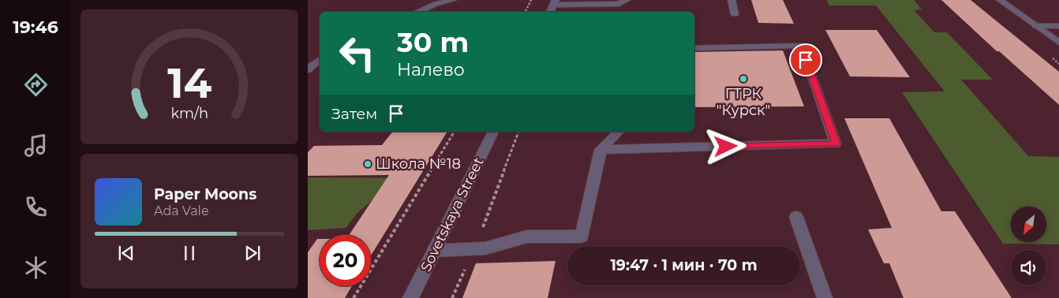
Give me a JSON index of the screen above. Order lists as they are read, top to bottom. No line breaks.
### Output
{"streets":{"street":["Sovetskaya Street"]},"places":["ГТРК \"Курск\"","Школа №18"],"north":"bottom left","page":{"tabs":"19:46","turn":["30 m","Налево"],"then":"Затем","song":["Paper Moons","Ada Vale"],"limit":"20","trip":"19:47 · 1 мин · 70 m","gauge":["14","km/h"]}}
